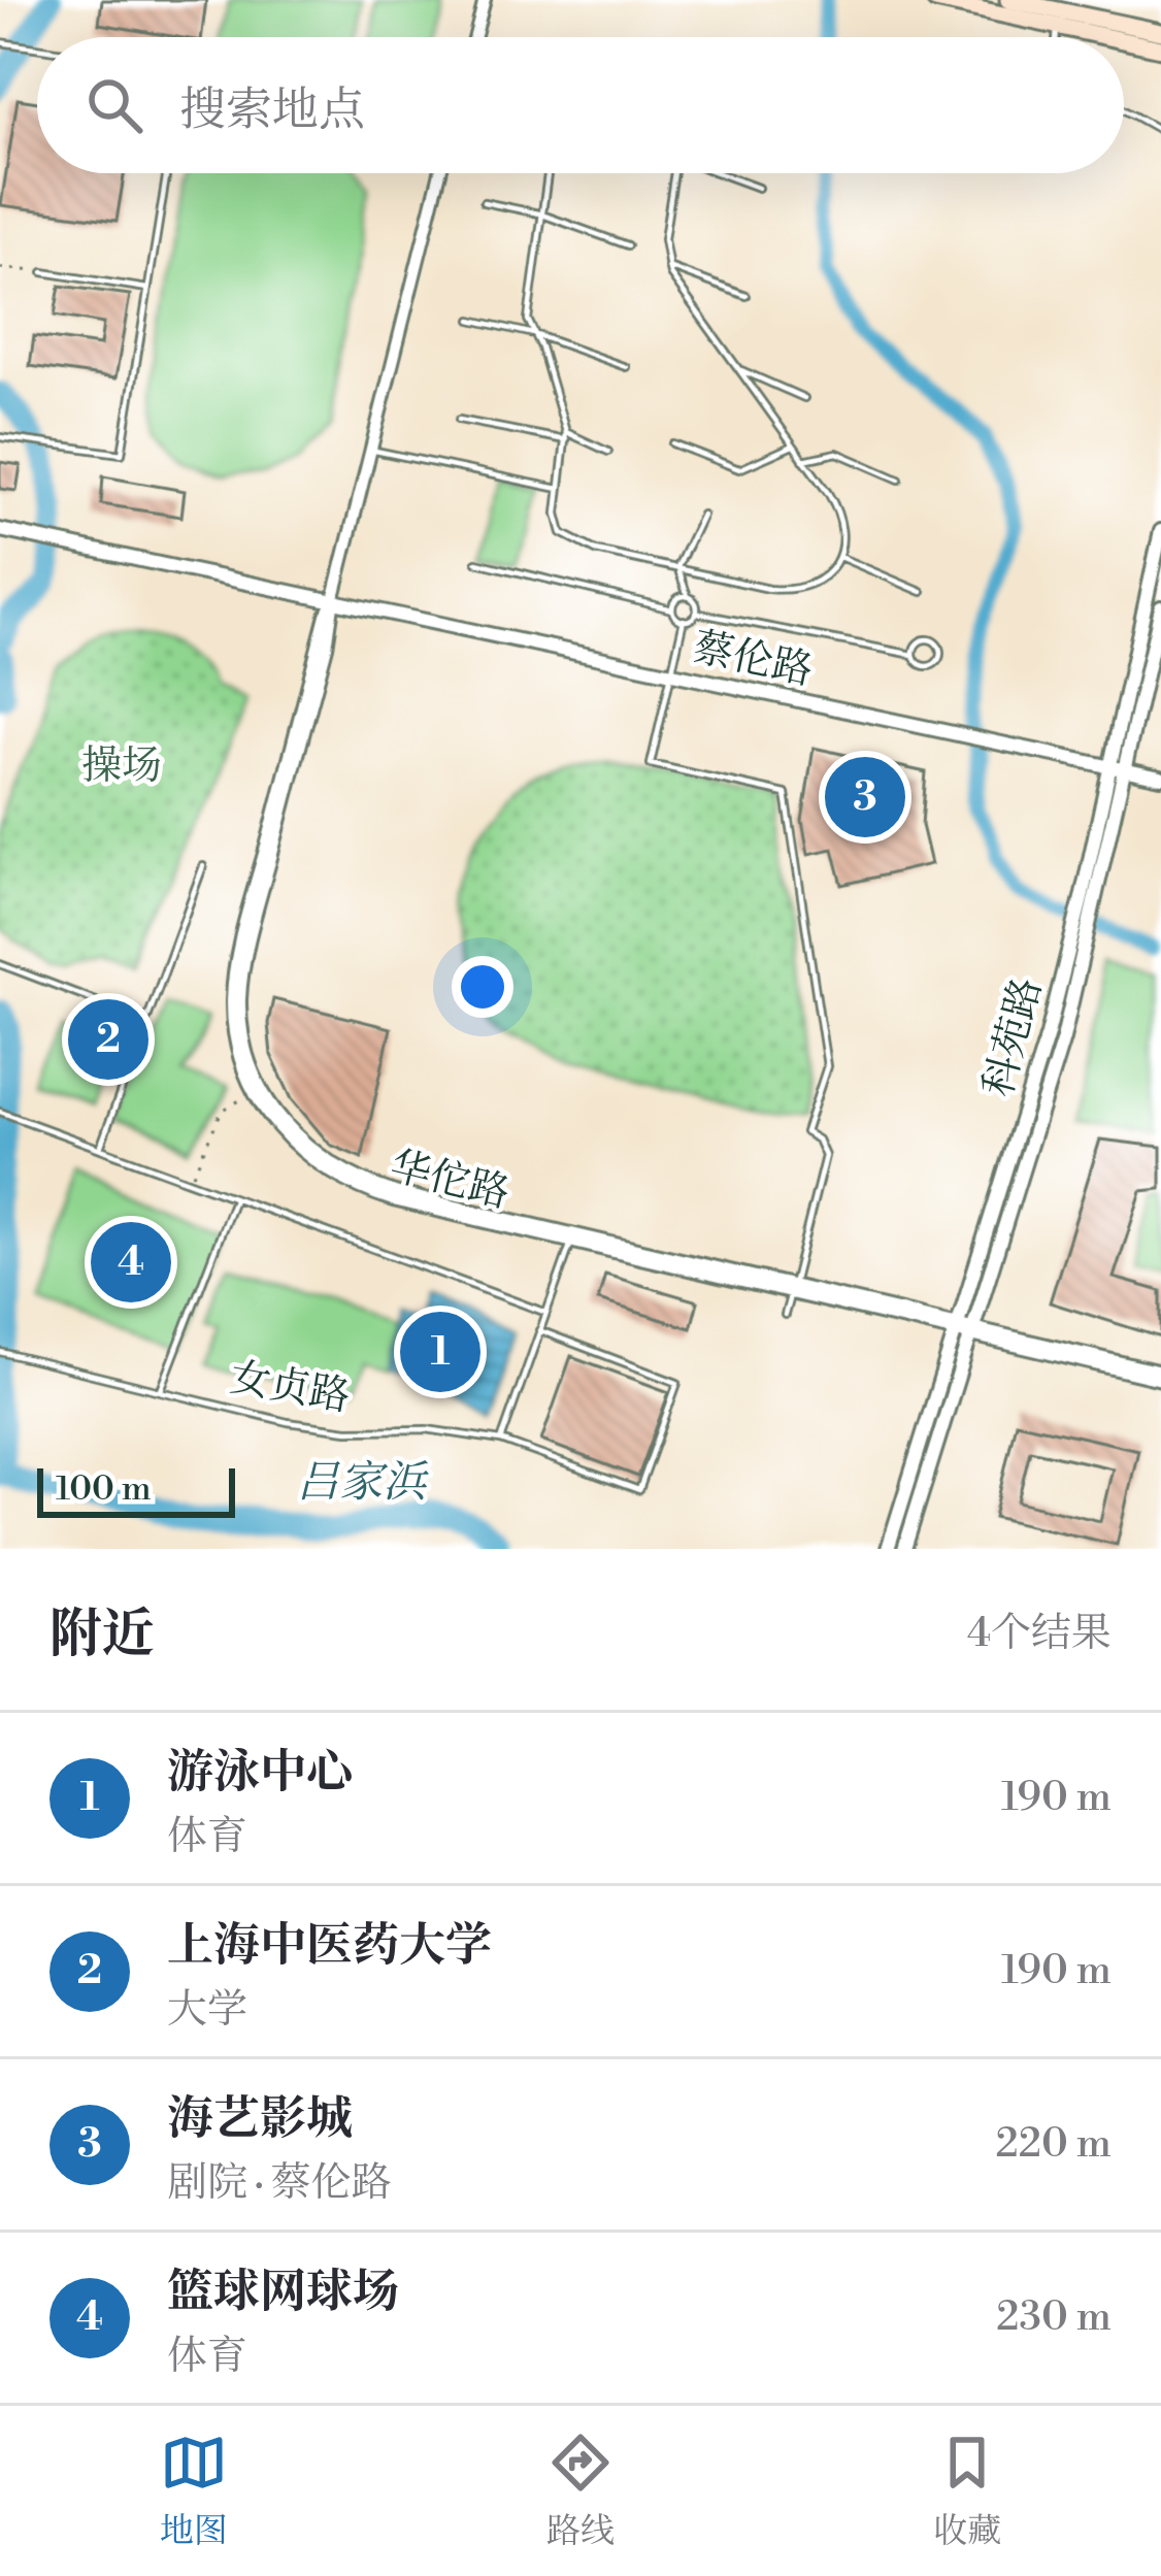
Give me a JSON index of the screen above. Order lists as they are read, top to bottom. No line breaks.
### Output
{"streets":{"street":["蔡伦路","科苑路","华佗路"],"lane":["女贞路"]},"crossings":[["蔡伦路","科苑路"],["蔡伦路","华佗路"],["科苑路","华佗路"]],"water":["吕家浜"],"parks":["操场"],"scale_bar":"100 m","page":{"search":"搜索地点","pins":["3","2","4","1"],"scale":"100 m","heading":["附近","4个结果"],"list":[{"mark":"1","name":"游泳中心","note":"体育","value":"190 m"},{"mark":"2","name":"上海中医药大学","note":"大学","value":"190 m"},{"mark":"3","name":"海艺影城","note":"剧院 · 蔡伦路","value":"220 m"},{"mark":"4","name":"篮球网球场","note":"体育","value":"230 m"}],"nav":["地图","路线","收藏"]}}
